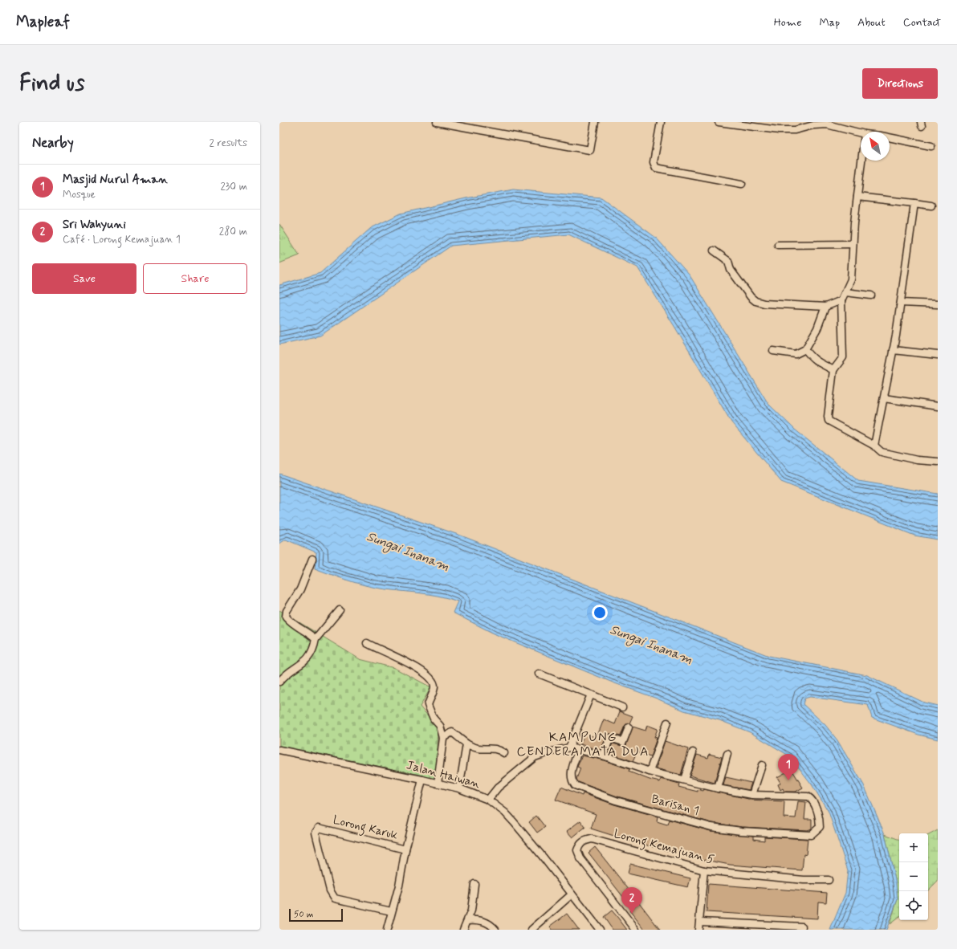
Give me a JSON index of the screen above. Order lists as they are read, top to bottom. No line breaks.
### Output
{"streets":{"street":["Jalan Haiwan","Barisan 1","Lorong Karuk","Lorong Kemajuan 5"]},"districts":["KAMPUNG CENDERAMATA DUA"],"water":["Sungai Inanam"],"scale_bar":"50 m","north":"top left","page":{"header":"Mapleaf","nav":["Home","Map","About","Contact"],"buttons":["Directions",["Save","Share"]],"title":"Find us","heading":["Nearby","2 results"],"list":[{"mark":"1","name":"Masjid Nurul Aman","note":"Mosque","value":"230 m"},{"mark":"2","name":"Sri Wahyuni","note":"Café · Lorong Kemajuan 1","value":"280 m"}],"pins":["1","2"],"map_buttons":["+","−"],"scale":"50 m"}}
